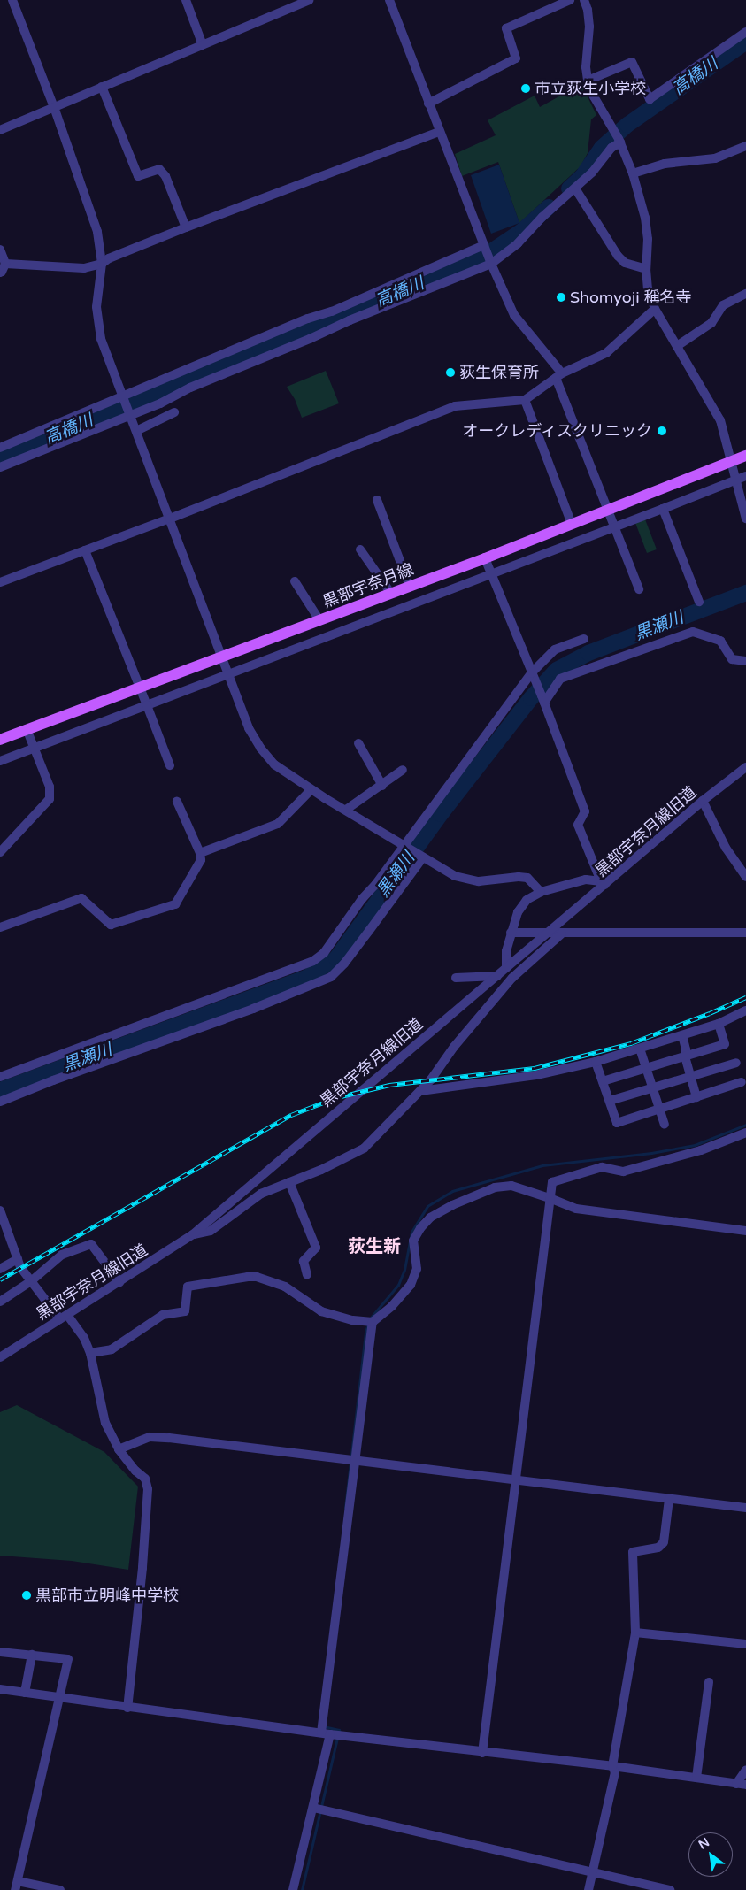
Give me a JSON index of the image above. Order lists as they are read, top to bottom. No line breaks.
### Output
{"streets":{"main road":["黒部宇奈月線"],"street":["黒部宇奈月線旧道"]},"districts":["荻生新"],"water":["高橋川","黒瀬川"],"places":["市立荻生小学校","Shomyoji 稱名寺","荻生保育所","オークレディスクリニック","黒部市立明峰中学校"],"north":"top left"}
